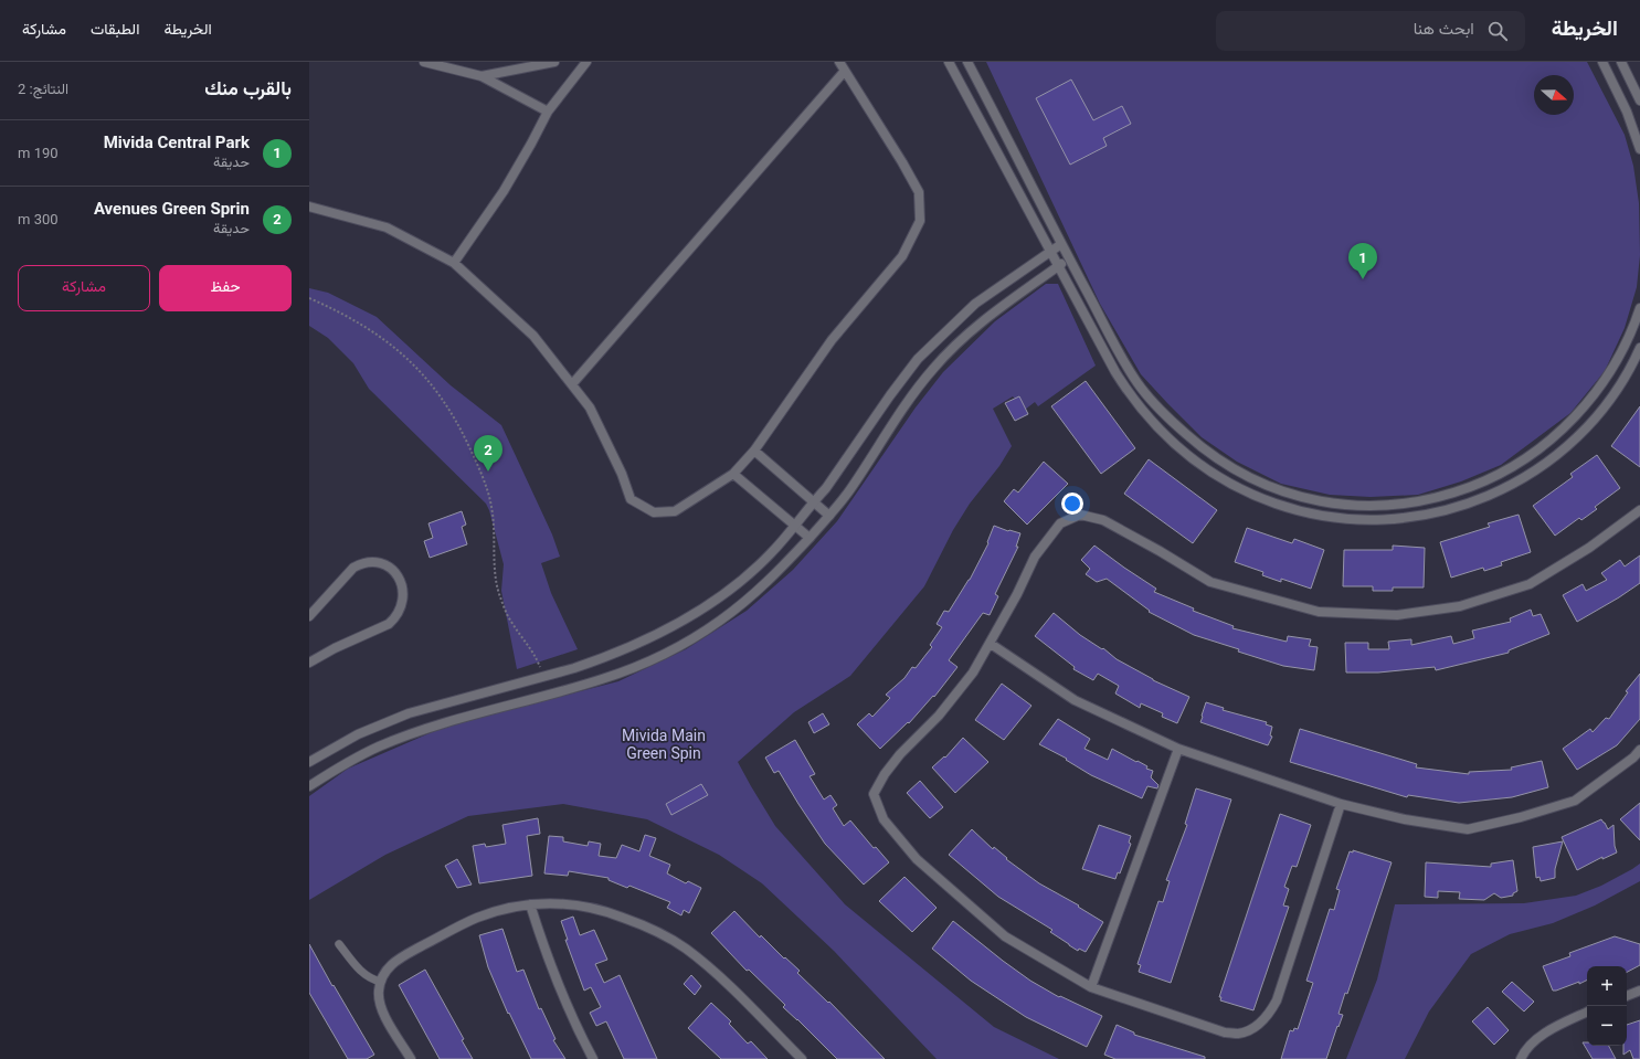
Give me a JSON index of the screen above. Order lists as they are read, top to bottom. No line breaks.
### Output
{"parks":["Mivida Main Green Spin"],"north":"right","page":{"header":"الخريطة","search":"ابحث هنا","nav":["الخريطة","الطبقات","مشاركة"],"heading":["بالقرب منك","النتائج: 2"],"list":[{"mark":"1","name":"Mivida Central Park","note":"حديقة","value":"190 m"},{"mark":"2","name":"Avenues Green Sprin","note":"حديقة","value":"300 m"}],"pins":["1","2"],"buttons":["حفظ","مشاركة"],"map_buttons":["+","−"]}}
